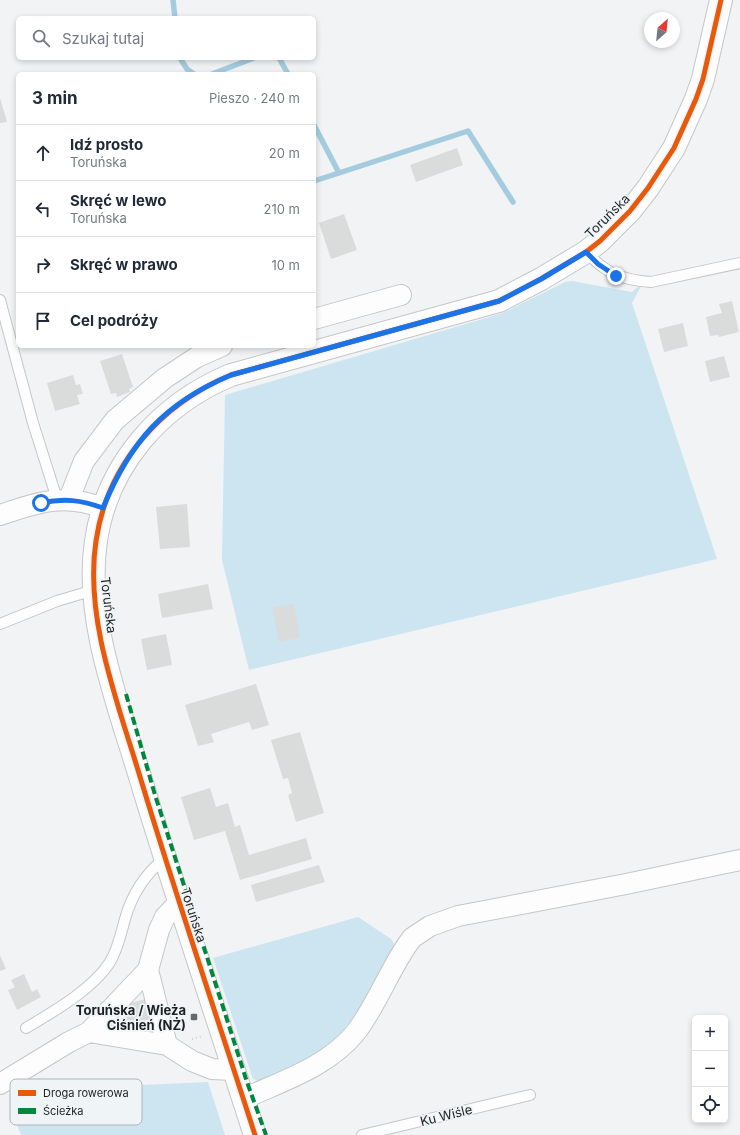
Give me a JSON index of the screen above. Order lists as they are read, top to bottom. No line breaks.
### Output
{"streets":{"street":["Toruńska"],"lane":["Ku Wiśle"]},"places":{"transit":["Toruńska / Wieża Ciśnień (NŻ)"]},"legend":["Droga rowerowa","Ścieżka"],"north":"top right","page":{"search":"Szukaj tutaj","heading":["3 min","Pieszo · 240 m"],"list":[["Idź prosto","Toruńska","20 m"],["Skręć w lewo","Toruńska","210 m"],["Skręć w prawo","10 m"],"Cel podróży"],"map_buttons":["+","−"]}}
